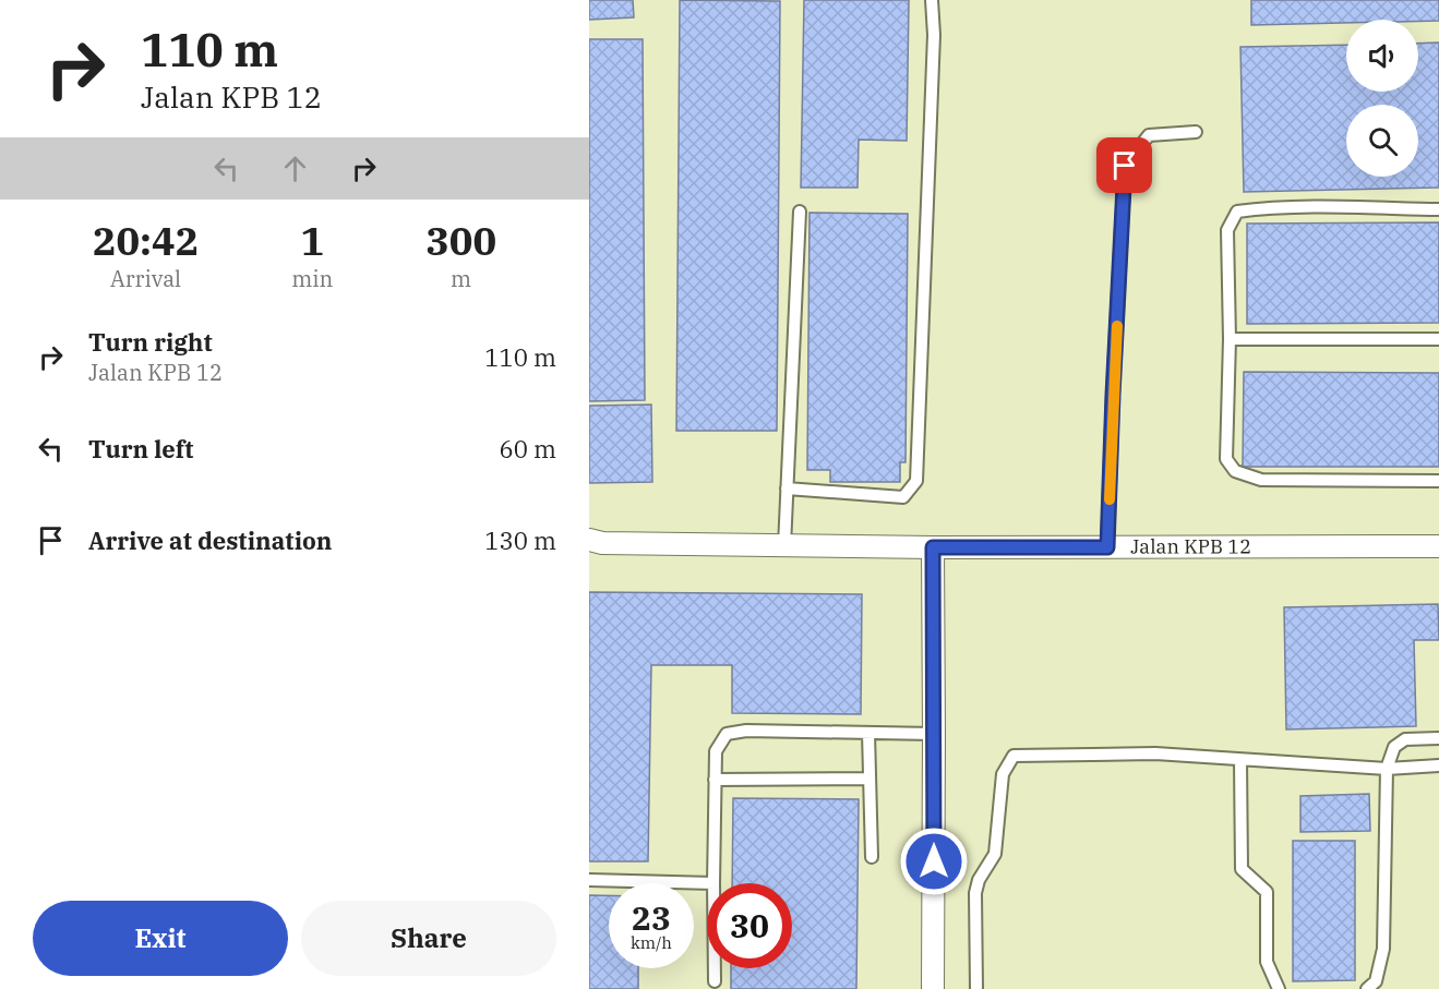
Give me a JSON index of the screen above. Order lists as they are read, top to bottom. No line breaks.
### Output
{"streets":{"street":["Jalan KPB 12"]},"page":{"turn":["110 m","Jalan KPB 12"],"eta":["20:42","Arrival","1","min","300","m"],"list":[{"name":"Turn right","note":"Jalan KPB 12","value":"110 m"},{"name":"Turn left","value":"60 m"},{"name":"Arrive at destination","value":"130 m"}],"speed":"23 km/h","limit":"30","buttons":["Exit","Share"]}}
